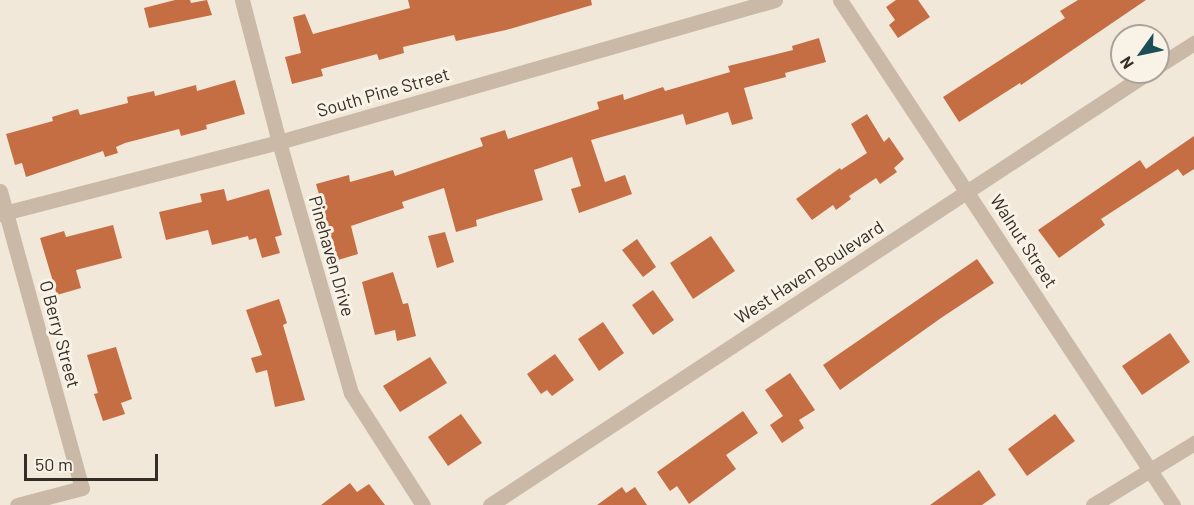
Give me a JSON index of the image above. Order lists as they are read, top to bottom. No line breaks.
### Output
{"streets":{"street":["South Pine Street","Walnut Street","Pinehaven Drive","West Haven Boulevard","O Berry Street"]},"crossings":[["South Pine Street","Pinehaven Drive"],["South Pine Street","O Berry Street"],["Walnut Street","West Haven Boulevard"]],"scale_bar":"50 m","north":"bottom left"}
